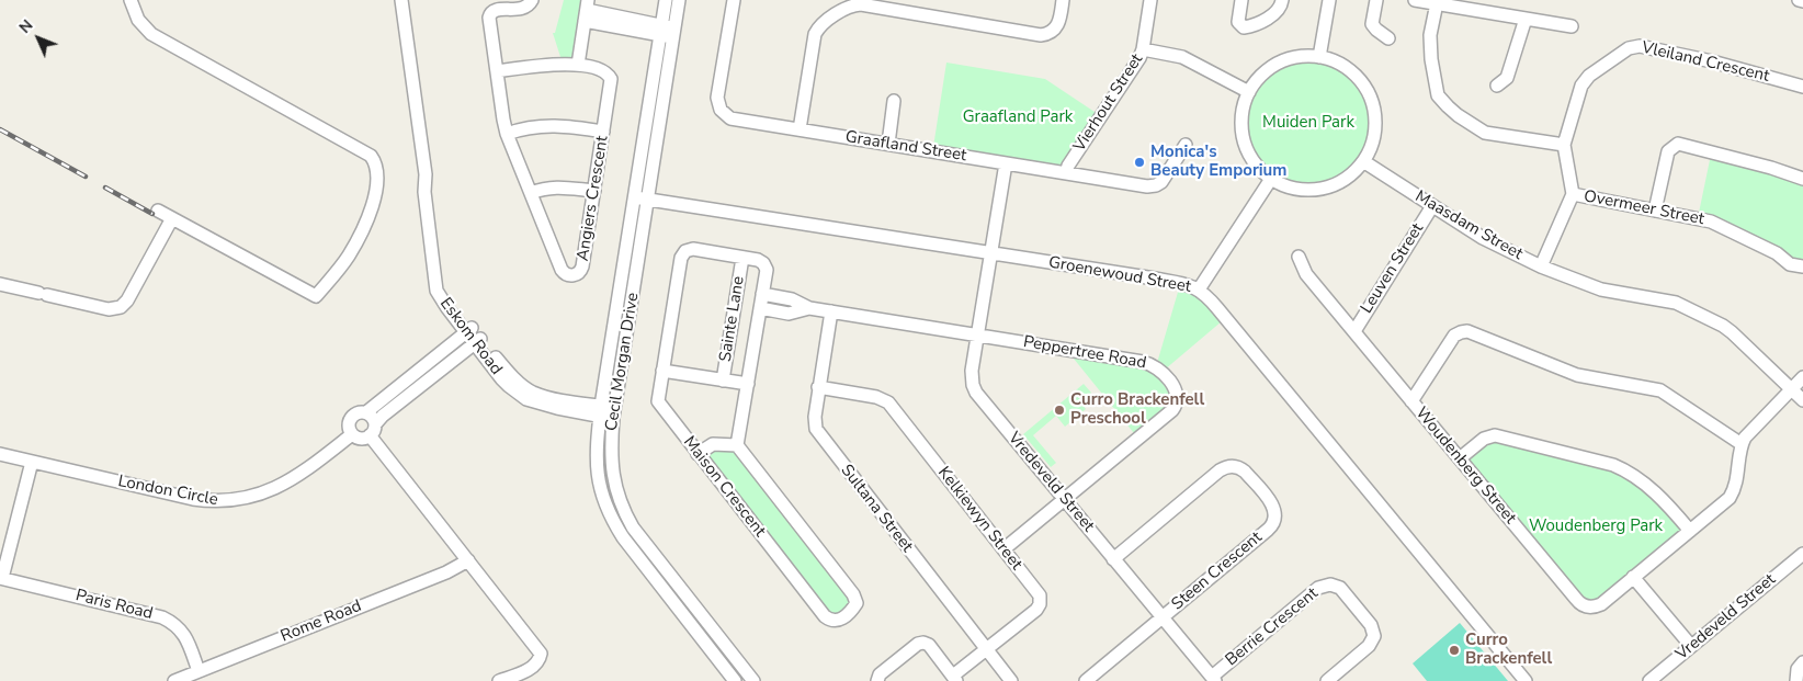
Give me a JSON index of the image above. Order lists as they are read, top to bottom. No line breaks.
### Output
{"streets":{"street":["Vleiland Crescent","Vierhout Street","Graafland Street","Angiers Crescent","Overmeer Street","Maasdam Street","Leuven Street","Groenewoud Street","Sainte Lane","Eskom Road","Peppertree Road","Cecil Morgan Drive","Woudenberg Street","Vredeveld Street","Maison Crescent","London Circle","Sultana Street","Kelkiewyn Street","Steen Crescent","Paris Road","Rome Road","Berrie Crescent"]},"crossings":[["Vleiland Crescent","Overmeer Street"],["Vierhout Street","Graafland Street"],["Graafland Street","Vredeveld Street"],["Maasdam Street","Leuven Street"],["Leuven Street","Woudenberg Street"],["Groenewoud Street","Cecil Morgan Drive"],["Groenewoud Street","Vredeveld Street"],["Sainte Lane","Maison Crescent"],["Eskom Road","Cecil Morgan Drive"],["Peppertree Road","Vredeveld Street"],["Peppertree Road","Sultana Street"],["Peppertree Road","Kelkiewyn Street"],["Vredeveld Street","Steen Crescent"],["Vredeveld Street","Berrie Crescent"],["Sultana Street","Kelkiewyn Street"],["Paris Road","Rome Road"]],"parks":["Graafland Park","Muiden Park","Woudenberg Park"],"places":["Monica's Beauty Emporium","Curro Brackenfell Preschool","Curro Brackenfell"],"north":"top left"}
